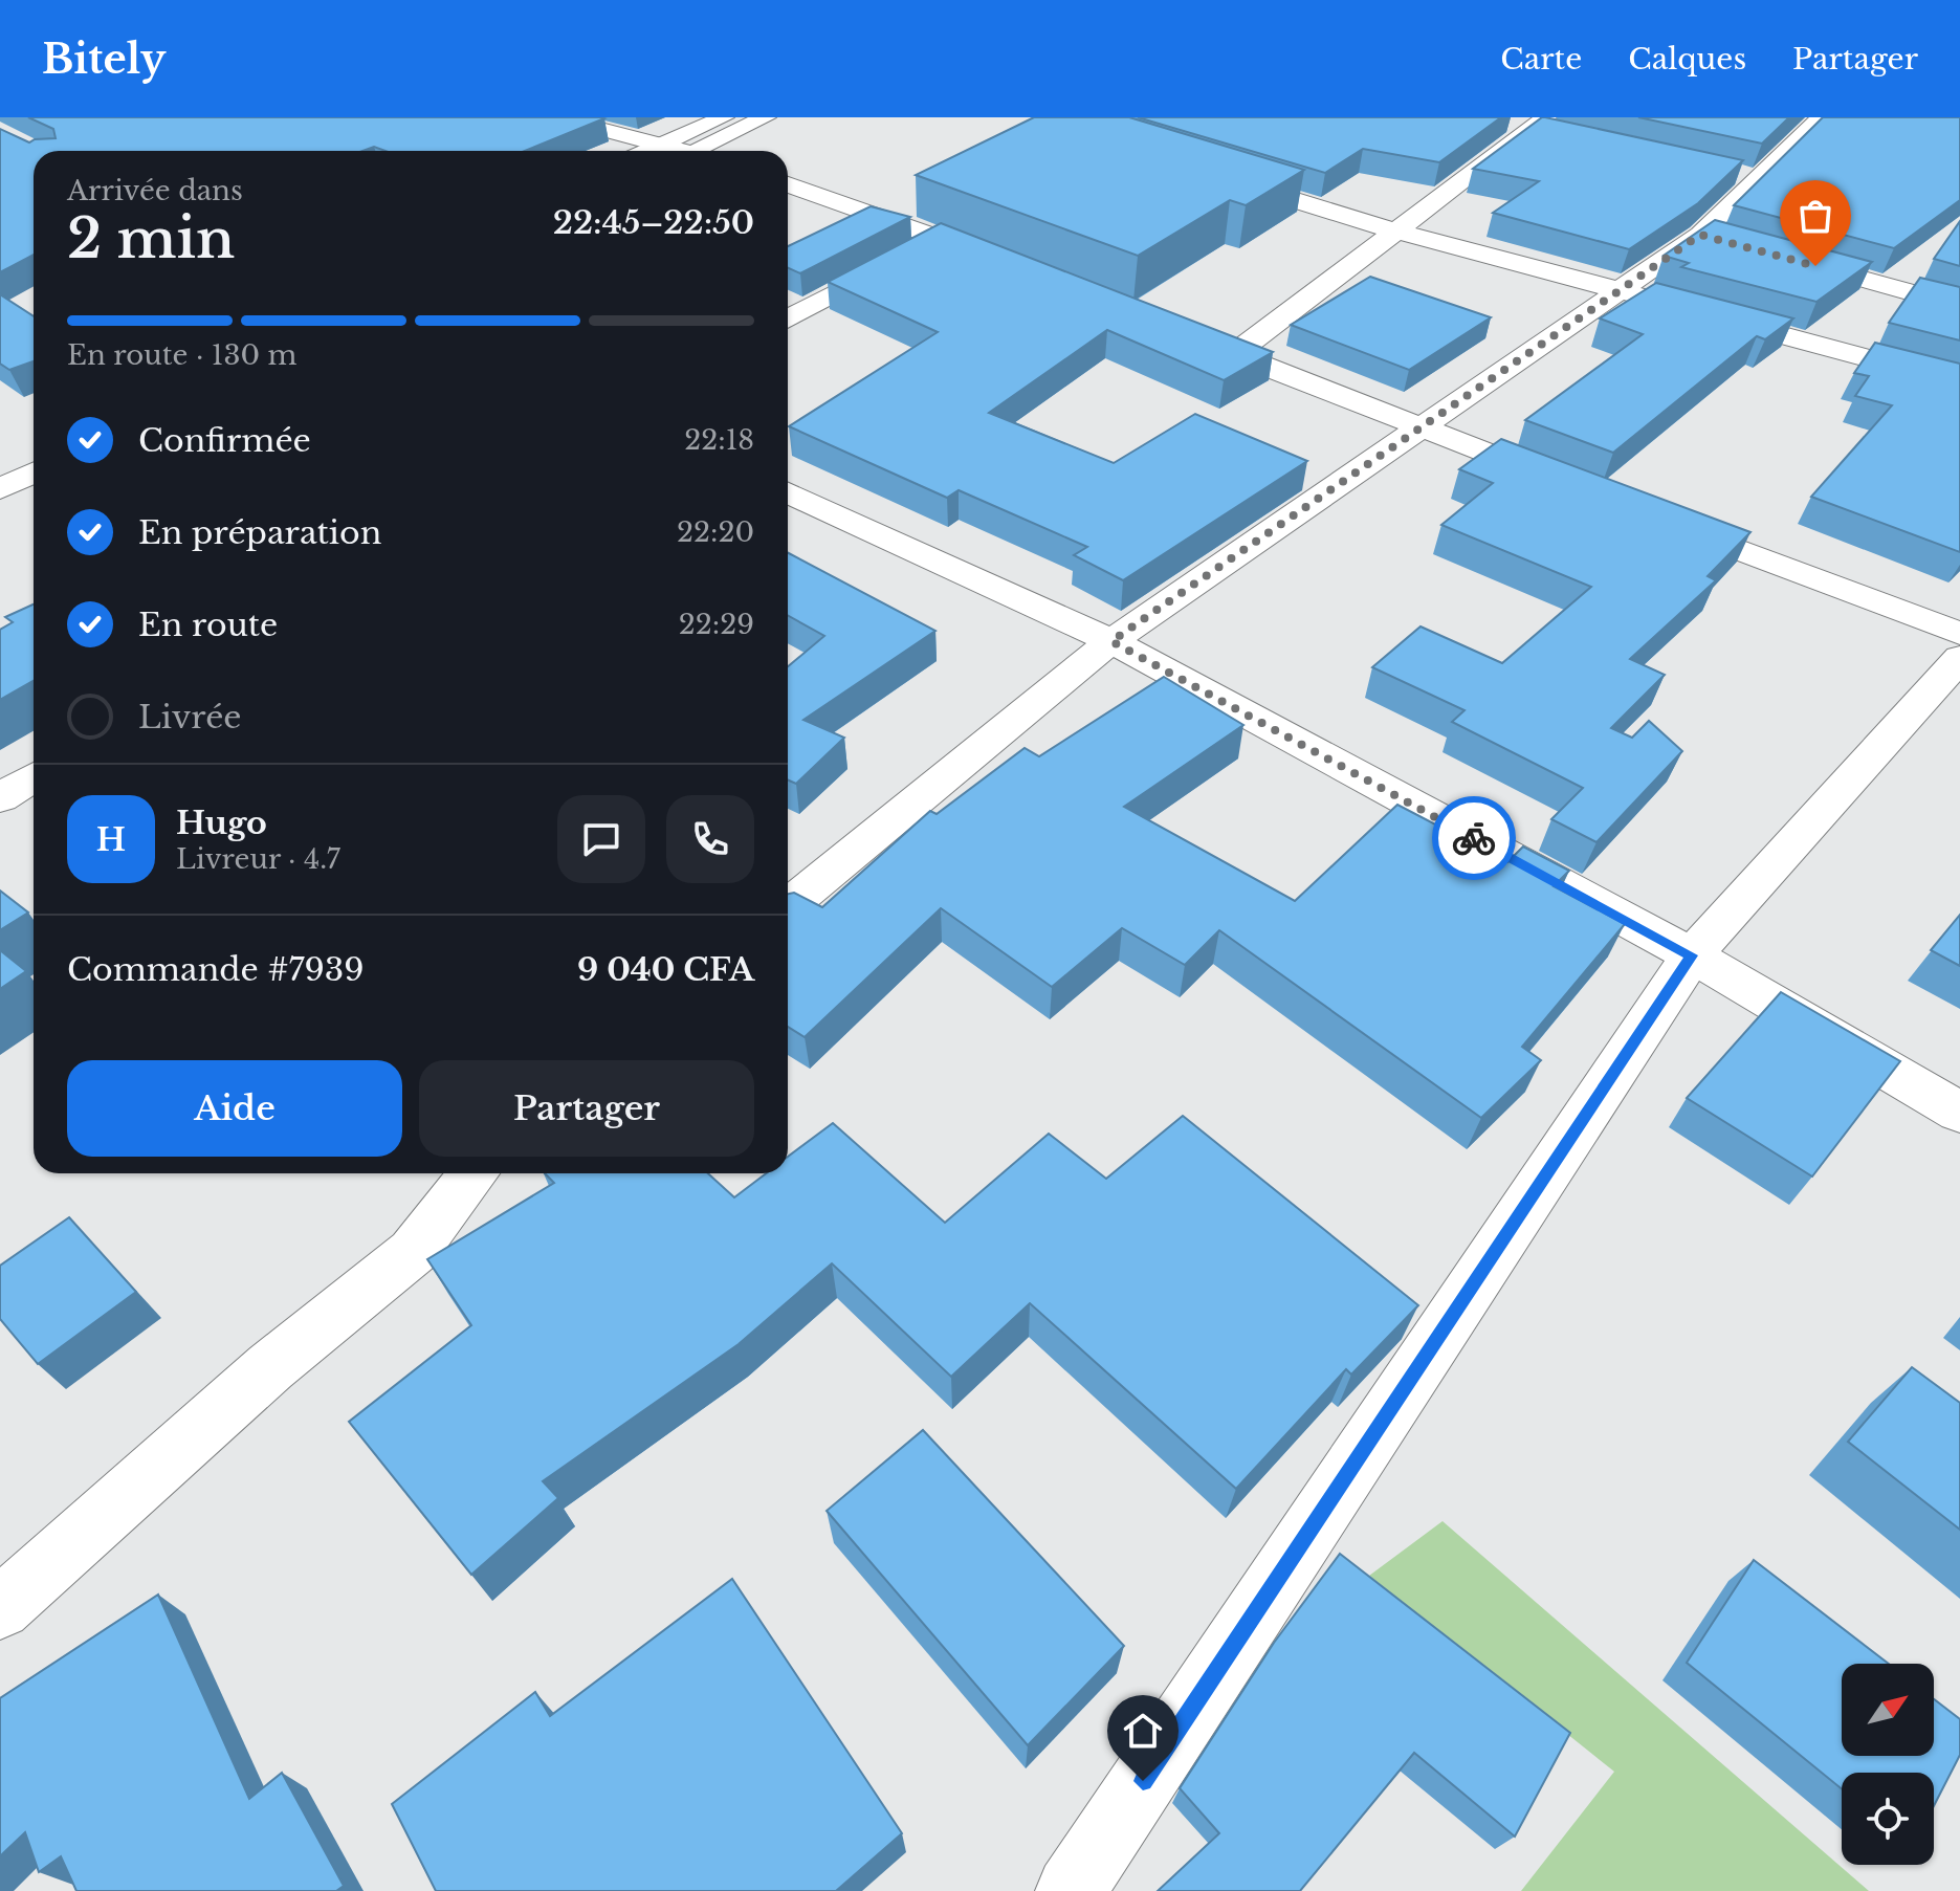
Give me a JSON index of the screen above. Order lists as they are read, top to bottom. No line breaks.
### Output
{"north":"top right","page":{"header":"Bitely","nav":["Carte","Calques","Partager"],"heading":["2 min","Arrivée dans","22:45–22:50"],"panel":["Hugo","Livreur · 4.7","Commande #7939","9 040 CFA"],"bar":"En route · 130 m","list":[["Confirmée","22:18"],["En préparation","22:20"],["En route","22:29"],"Livrée"],"round":"H","buttons":["Aide","Partager"]}}
